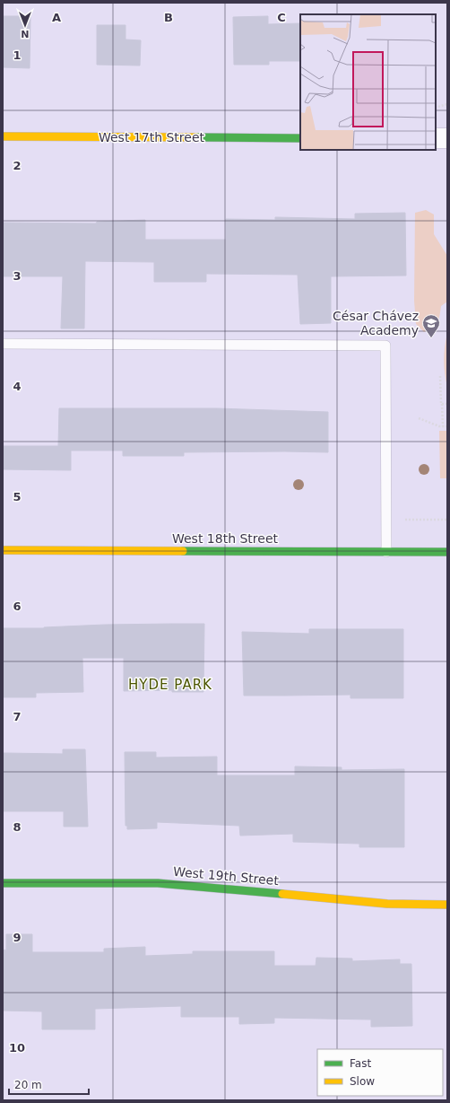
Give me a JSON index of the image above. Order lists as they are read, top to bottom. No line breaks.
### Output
{"streets":{"street":["West 17th Street","West 18th Street","West 19th Street"]},"districts":["HYDE PARK"],"places":{"school or university":["César Chávez Academy"]},"legend":["Fast","Slow"],"scale_bar":"20 m","north":"bottom","grid":{"columns":["A","B","C"],"rows":["1","2","3","4","5","6","7","8","9","10"]}}
